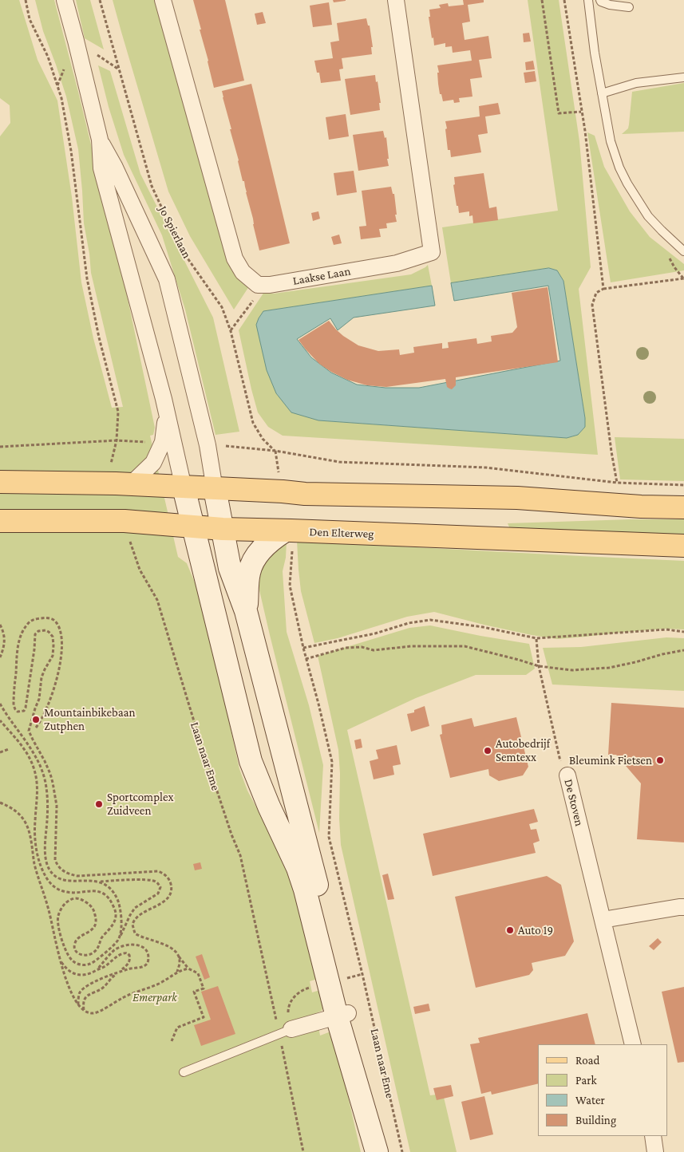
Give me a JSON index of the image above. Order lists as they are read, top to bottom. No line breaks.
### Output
{"streets":{"main road":["Den Elterweg"],"street":["Laakse Laan","Laan naar Eme","De Stoven"],"path":["Jo Spierlaan"]},"crossings":[["Den Elterweg","Laan naar Eme"]],"parks":["Emerpark"],"places":["Mountainbikebaan Zutphen","Autobedrijf Semtexx","Bleumink Fietsen","Sportcomplex Zuidveen","Auto 19"],"legend":["Road","Park","Water","Building"]}
